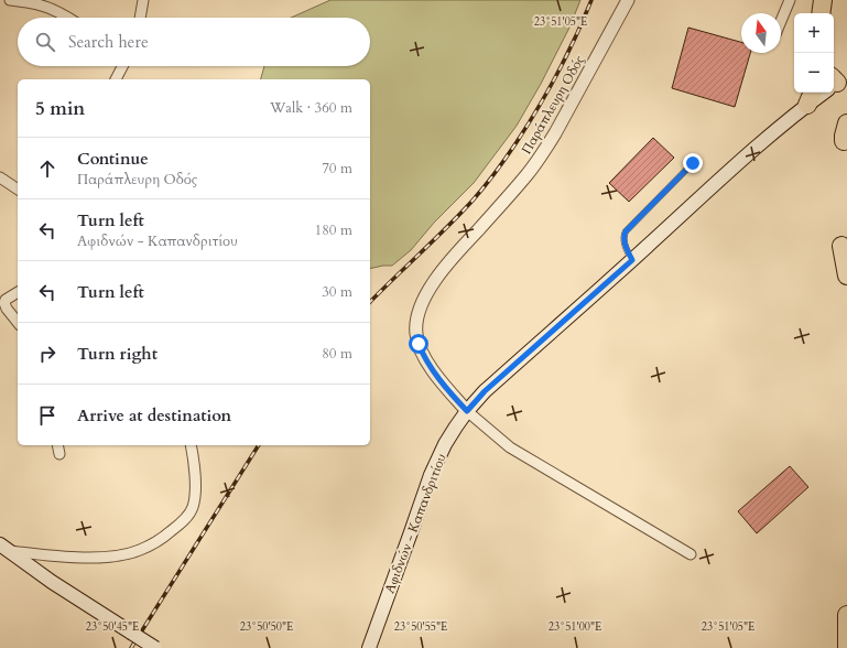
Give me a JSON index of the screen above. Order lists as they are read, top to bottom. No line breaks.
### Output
{"streets":{"main road":["Αφιδνών - Καπανδριτίου"],"street":["Παράπλευρη Οδός"]},"crossings":[["Παράπλευρη Οδός","Αφιδνών - Καπανδριτίου"]],"north":"top","page":{"map_buttons":["+","−"],"search":"Search here","heading":["5 min","Walk · 360 m"],"list":[["Continue","Παράπλευρη Οδός","70 m"],["Turn left","Αφιδνών - Καπανδριτίου","180 m"],["Turn left","30 m"],["Turn right","80 m"],"Arrive at destination"]},"coordinates":["23°51'05\"E","23°50'45\"E","23°50'50\"E","23°50'55\"E","23°51'00\"E"]}
